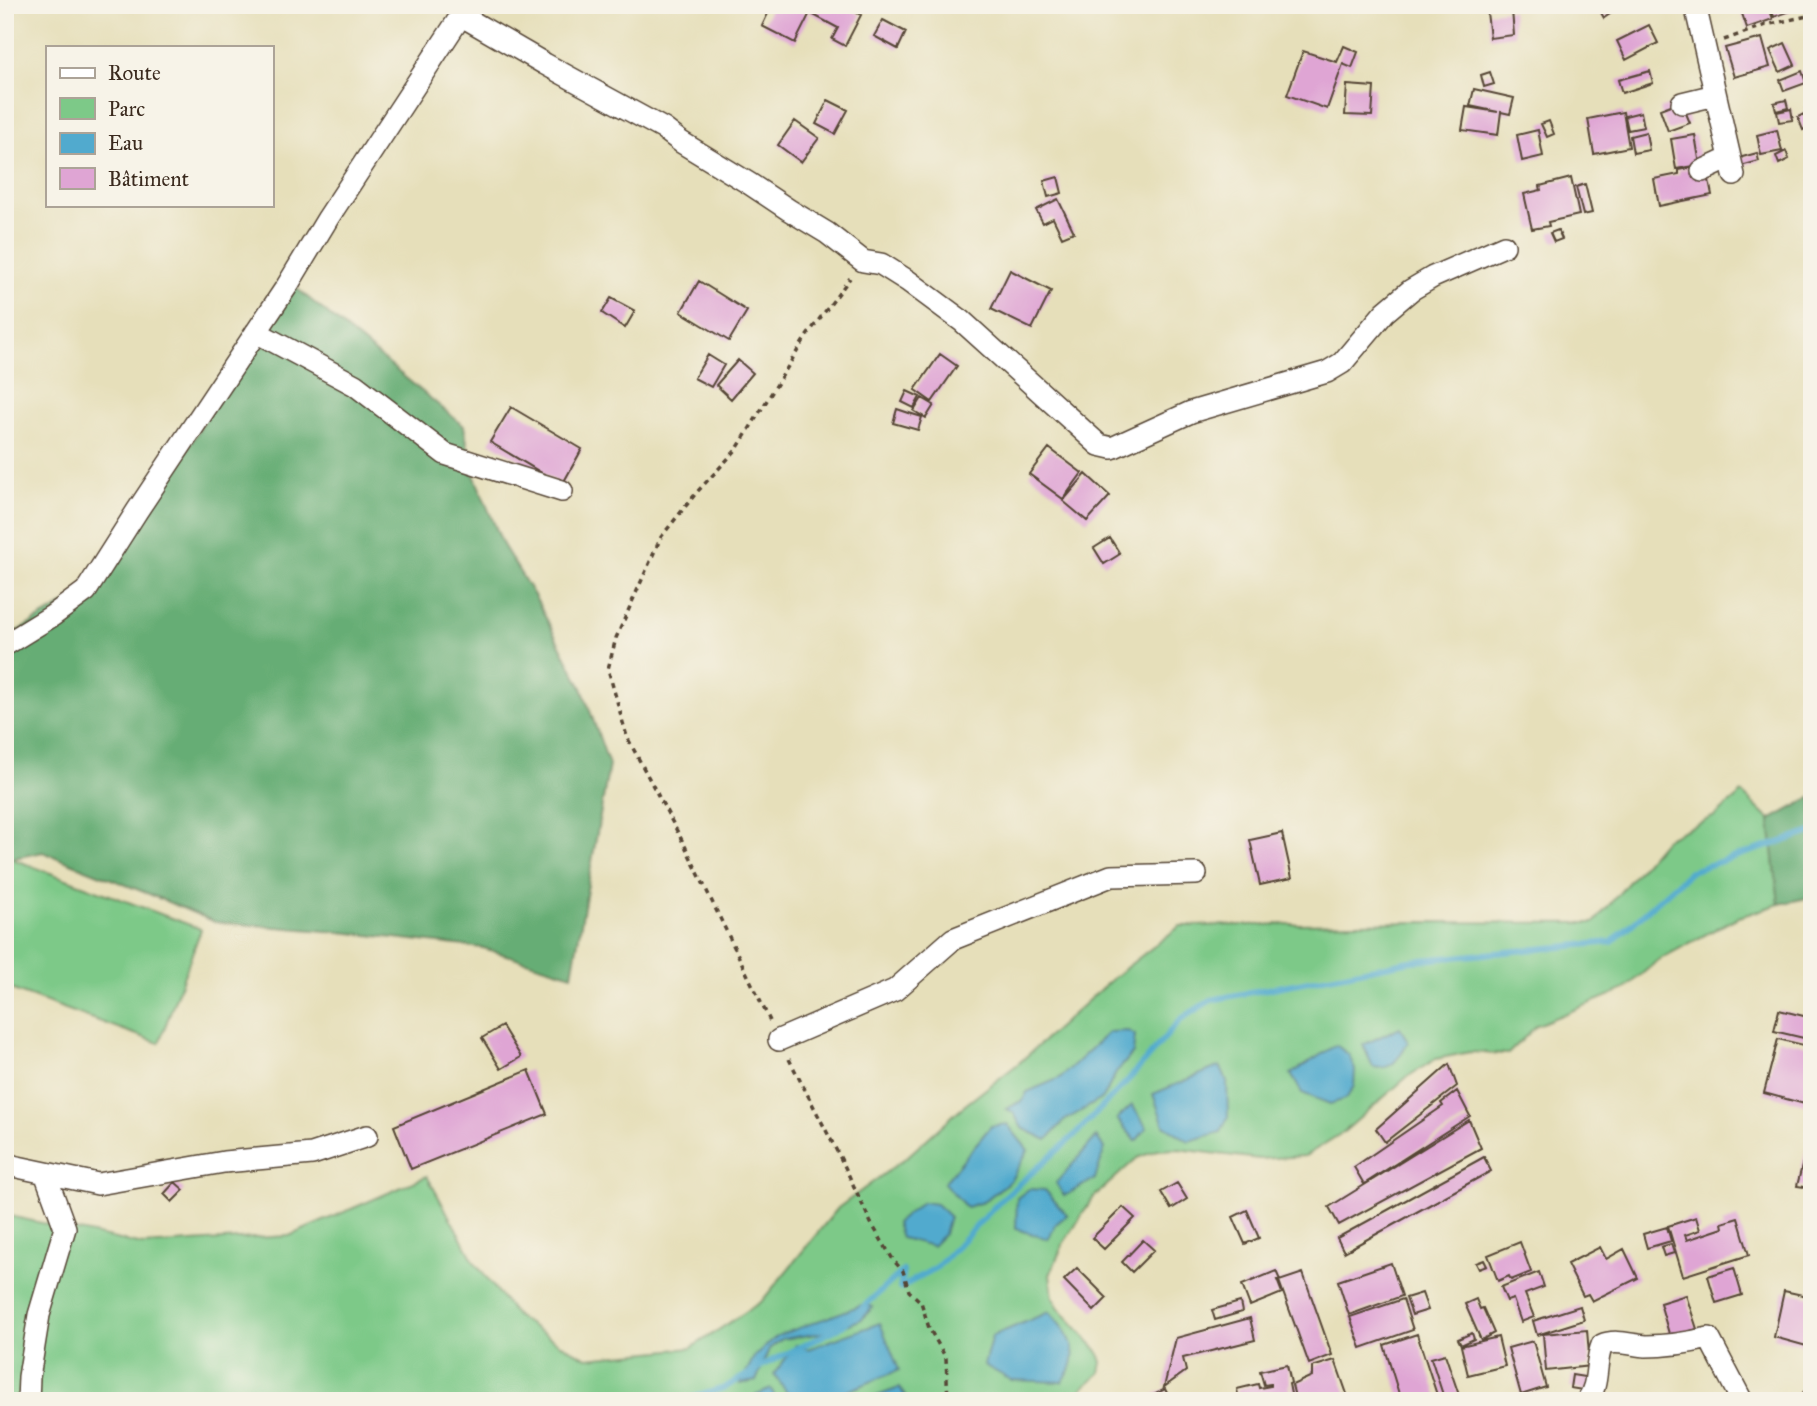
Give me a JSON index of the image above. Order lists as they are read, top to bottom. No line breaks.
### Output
{"legend":["Route","Parc","Eau","Bâtiment"]}
